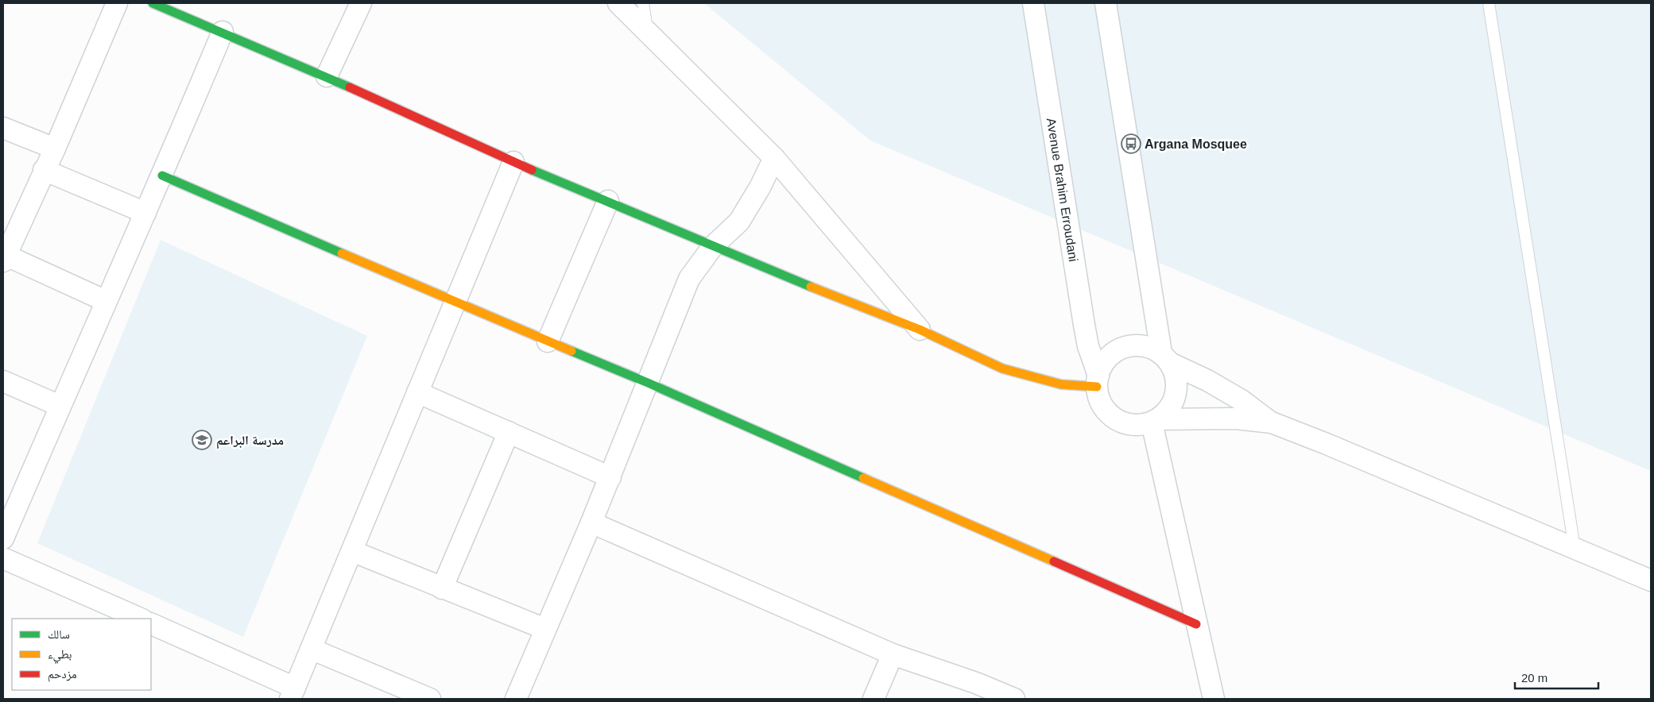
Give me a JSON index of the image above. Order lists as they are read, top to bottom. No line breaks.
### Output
{"streets":{"street":["Avenue Brahim Erroudani"]},"places":{"bus stop":["Argana Mosquee"],"school or university":["مدرسة البراعم"]},"legend":["سالك","بطيء","مزدحم"],"scale_bar":"20 m"}
